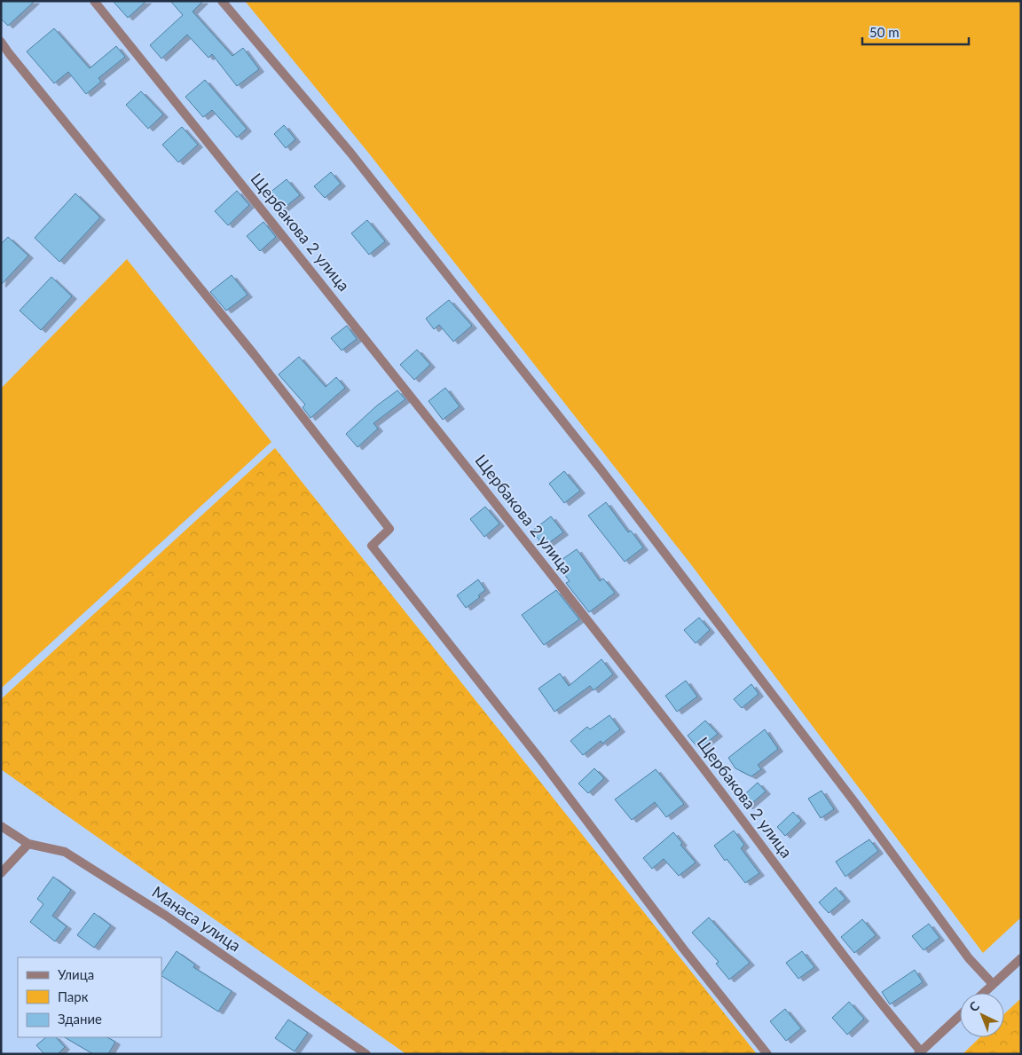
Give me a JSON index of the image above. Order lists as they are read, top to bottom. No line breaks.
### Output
{"streets":{"street":["Щербакова 2 улица","Манаса улица"]},"legend":["Улица","Парк","Здание"],"scale_bar":"50 m","north":"top left"}
